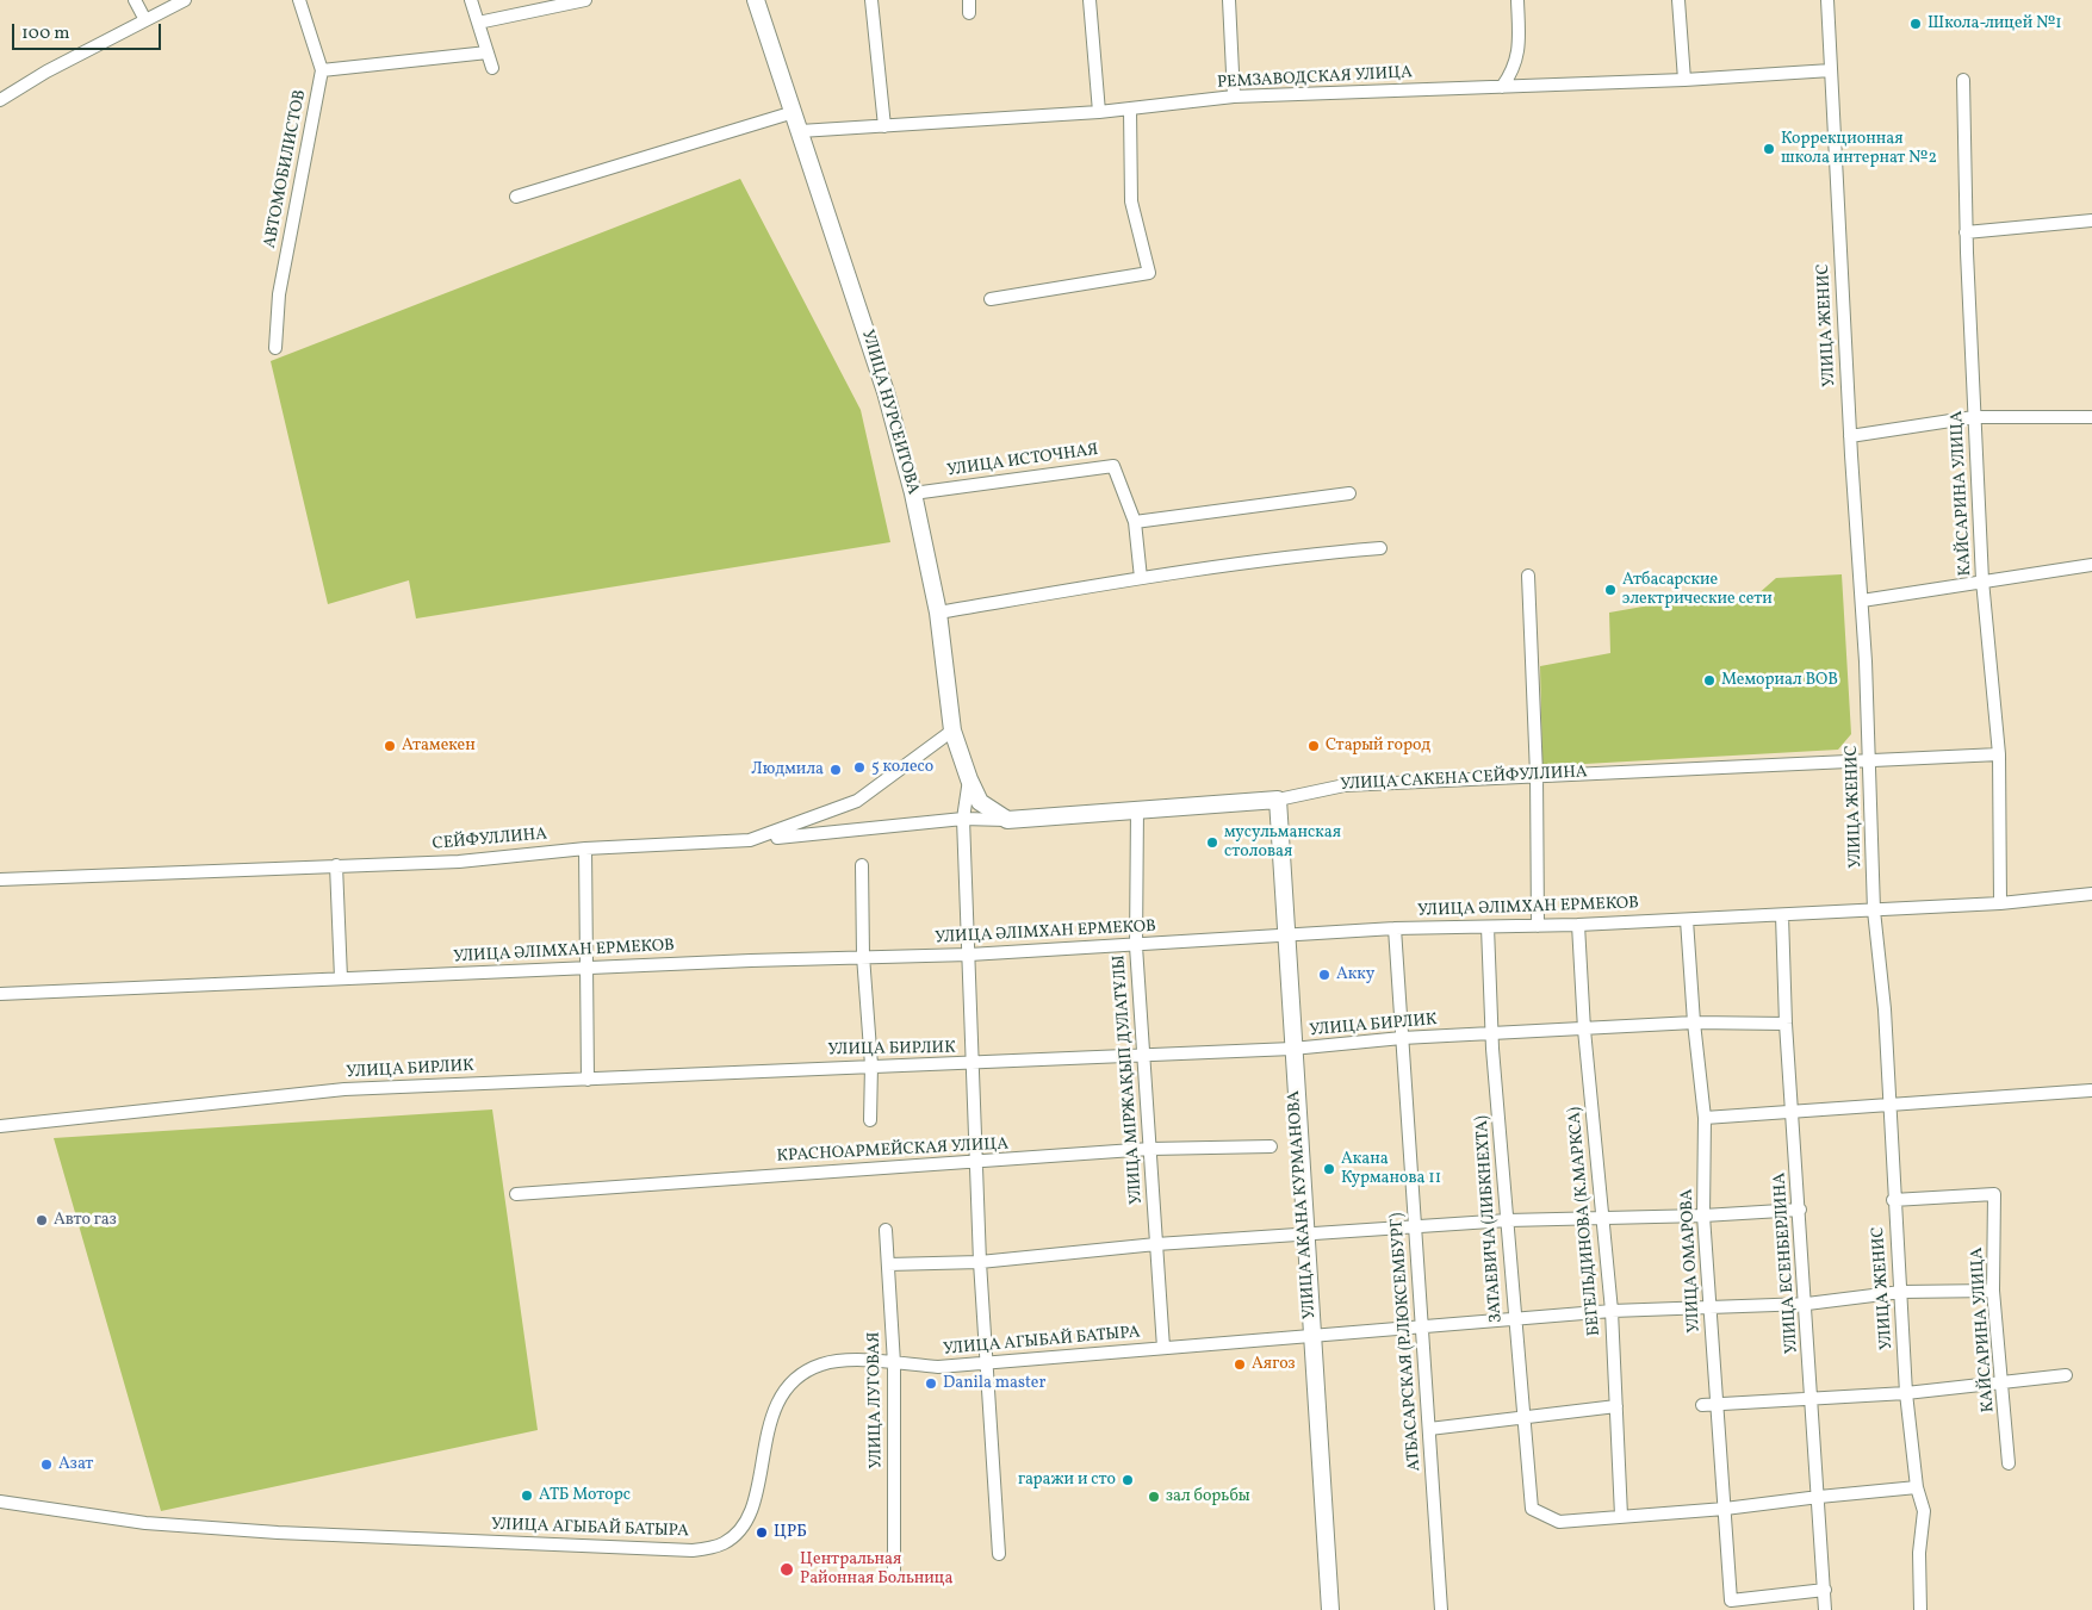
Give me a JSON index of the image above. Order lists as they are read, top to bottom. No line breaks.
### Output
{"streets":{"main road":["УЛИЦА НУРСЕИТОВА","УЛИЦА САКЕНА СЕЙФУЛЛИНА","УЛИЦА АКАНА КУРМАНОВА"],"street":["РЕМЗАВОДСКАЯ УЛИЦА","АВТОМОБИЛИСТОВ","УЛИЦА ЖЕНИС","УЛИЦА ИСТОЧНАЯ","КАЙСАРИНА УЛИЦА","СЕЙФУЛЛИНА","УЛИЦА ӘЛІМХАН ЕРМЕКОВ","УЛИЦА БИРЛИК","УЛИЦА МІРЖАҚЫП ДУЛАТҰЛЫ","КРАСНОАРМЕЙСКАЯ УЛИЦА","ЗАТАЕВИЧА (ЛИБКНЕХТА)","БЕГЕЛЬДИНОВА (К.МАРКСА)","УЛИЦА ОМАРОВА","УЛИЦА ЕСЕНБЕРЛИНА","УЛИЦА АГЫБАЙ БАТЫРА","АТБАСАРСКАЯ (Р.ЛЮКСЕМБУРГ)","УЛИЦА ЛУГОВАЯ"]},"crossings":[["РЕМЗАВОДСКАЯ УЛИЦА","УЛИЦА ЖЕНИС"],["РЕМЗАВОДСКАЯ УЛИЦА","УЛИЦА НУРСЕИТОВА"],["УЛИЦА ЖЕНИС","КАЙСАРИНА УЛИЦА"],["УЛИЦА ЖЕНИС","УЛИЦА САКЕНА СЕЙФУЛЛИНА"],["УЛИЦА ЖЕНИС","УЛИЦА ӘЛІМХАН ЕРМЕКОВ"],["УЛИЦА ЖЕНИС","УЛИЦА АГЫБАЙ БАТЫРА"],["УЛИЦА НУРСЕИТОВА","УЛИЦА ИСТОЧНАЯ"],["УЛИЦА НУРСЕИТОВА","УЛИЦА САКЕНА СЕЙФУЛЛИНА"],["УЛИЦА НУРСЕИТОВА","СЕЙФУЛЛИНА"],["КАЙСАРИНА УЛИЦА","УЛИЦА САКЕНА СЕЙФУЛЛИНА"],["КАЙСАРИНА УЛИЦА","УЛИЦА ӘЛІМХАН ЕРМЕКОВ"],["КАЙСАРИНА УЛИЦА","УЛИЦА АГЫБАЙ БАТЫРА"],["УЛИЦА САКЕНА СЕЙФУЛЛИНА","СЕЙФУЛЛИНА"],["УЛИЦА САКЕНА СЕЙФУЛЛИНА","УЛИЦА МІРЖАҚЫП ДУЛАТҰЛЫ"],["УЛИЦА САКЕНА СЕЙФУЛЛИНА","УЛИЦА АКАНА КУРМАНОВА"],["УЛИЦА ӘЛІМХАН ЕРМЕКОВ","УЛИЦА МІРЖАҚЫП ДУЛАТҰЛЫ"],["УЛИЦА ӘЛІМХАН ЕРМЕКОВ","УЛИЦА АКАНА КУРМАНОВА"],["УЛИЦА ӘЛІМХАН ЕРМЕКОВ","ЗАТАЕВИЧА (ЛИБКНЕХТА)"],["УЛИЦА ӘЛІМХАН ЕРМЕКОВ","БЕГЕЛЬДИНОВА (К.МАРКСА)"],["УЛИЦА ӘЛІМХАН ЕРМЕКОВ","УЛИЦА ОМАРОВА"],["УЛИЦА ӘЛІМХАН ЕРМЕКОВ","УЛИЦА ЕСЕНБЕРЛИНА"],["УЛИЦА ӘЛІМХАН ЕРМЕКОВ","АТБАСАРСКАЯ (Р.ЛЮКСЕМБУРГ)"],["УЛИЦА БИРЛИК","УЛИЦА МІРЖАҚЫП ДУЛАТҰЛЫ"],["УЛИЦА БИРЛИК","УЛИЦА АКАНА КУРМАНОВА"],["УЛИЦА БИРЛИК","ЗАТАЕВИЧА (ЛИБКНЕХТА)"],["УЛИЦА БИРЛИК","БЕГЕЛЬДИНОВА (К.МАРКСА)"],["УЛИЦА БИРЛИК","УЛИЦА ОМАРОВА"],["УЛИЦА БИРЛИК","УЛИЦА ЕСЕНБЕРЛИНА"],["УЛИЦА БИРЛИК","АТБАСАРСКАЯ (Р.ЛЮКСЕМБУРГ)"],["УЛИЦА МІРЖАҚЫП ДУЛАТҰЛЫ","КРАСНОАРМЕЙСКАЯ УЛИЦА"],["УЛИЦА МІРЖАҚЫП ДУЛАТҰЛЫ","УЛИЦА АГЫБАЙ БАТЫРА"],["УЛИЦА АКАНА КУРМАНОВА","УЛИЦА АГЫБАЙ БАТЫРА"],["ЗАТАЕВИЧА (ЛИБКНЕХТА)","БЕГЕЛЬДИНОВА (К.МАРКСА)"],["ЗАТАЕВИЧА (ЛИБКНЕХТА)","УЛИЦА АГЫБАЙ БАТЫРА"],["БЕГЕЛЬДИНОВА (К.МАРКСА)","УЛИЦА АГЫБАЙ БАТЫРА"],["УЛИЦА ОМАРОВА","УЛИЦА ЕСЕНБЕРЛИНА"],["УЛИЦА ОМАРОВА","УЛИЦА АГЫБАЙ БАТЫРА"],["УЛИЦА ЕСЕНБЕРЛИНА","УЛИЦА АГЫБАЙ БАТЫРА"],["УЛИЦА АГЫБАЙ БАТЫРА","АТБАСАРСКАЯ (Р.ЛЮКСЕМБУРГ)"],["УЛИЦА АГЫБАЙ БАТЫРА","УЛИЦА ЛУГОВАЯ"]],"places":["Школа-лицей №1","Коррекционная школа интернат №2","Атбасарские электрические сети","Мемориал ВОВ","Атамекен","Старый город","5 колесо","Людмила","мусульманская столовая","Акку","Акана Курманова 11","Авто газ","Аягоз","Danila master","Азат","гаражи и сто","АТБ Моторс","зал борьбы","ЦРБ","Центральная Районная Больница"],"scale_bar":"100 m"}
